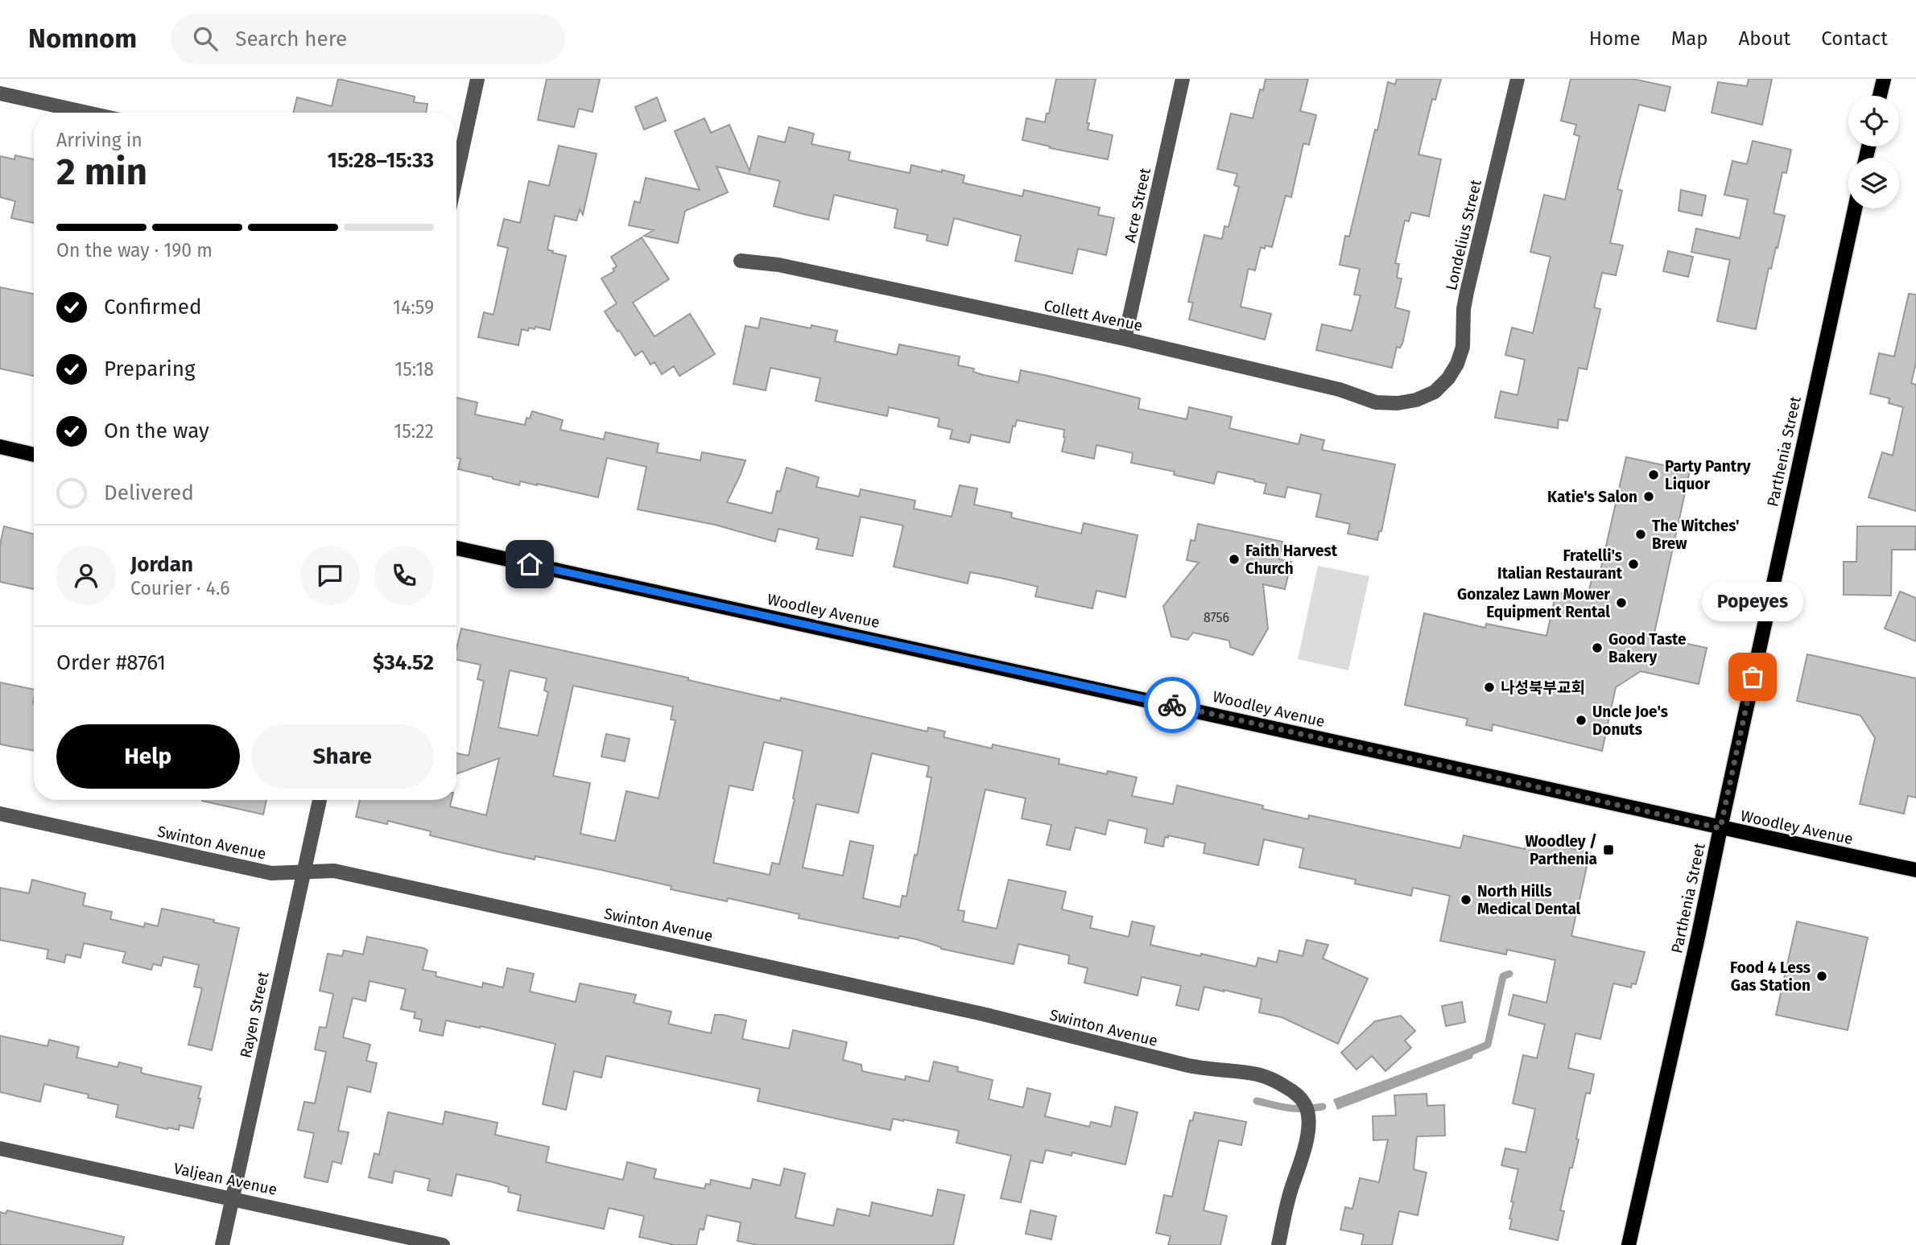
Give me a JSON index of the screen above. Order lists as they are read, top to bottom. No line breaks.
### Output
{"streets":{"main road":["Parthenia Street","Woodley Avenue"],"street":["Acre Street","Londelius Street","Collett Avenue","Swinton Avenue","Rayen Street","Valjean Avenue"]},"crossings":[["Acre Street","Collett Avenue"],["Londelius Street","Collett Avenue"],["Parthenia Street","Woodley Avenue"],["Swinton Avenue","Rayen Street"],["Rayen Street","Valjean Avenue"]],"places":{"other":["Party Pantry Liquor","Katie's Salon","The Witches' Brew","Faith Harvest Church","Fratelli's Italian Restaurant","Gonzalez Lawn Mower Equipment Rental","Good Taste Bakery","Popeyes","나성북부교회","Uncle Joe's Donuts","North Hills Medical Dental","Food 4 Less Gas Station"],"transit":["Woodley / Parthenia"]},"house_numbers":["8756"],"page":{"header":"Nomnom","search":"Search here","nav":["Home","Map","About","Contact"],"heading":["2 min","Arriving in","15:28–15:33"],"panel":["Jordan","Courier · 4.6","Order #8761","$34.52"],"bar":"On the way · 190 m","list":[["Confirmed","14:59"],["Preparing","15:18"],["On the way","15:22"],"Delivered"],"bubble":"Popeyes","buttons":["Help","Share"]}}
